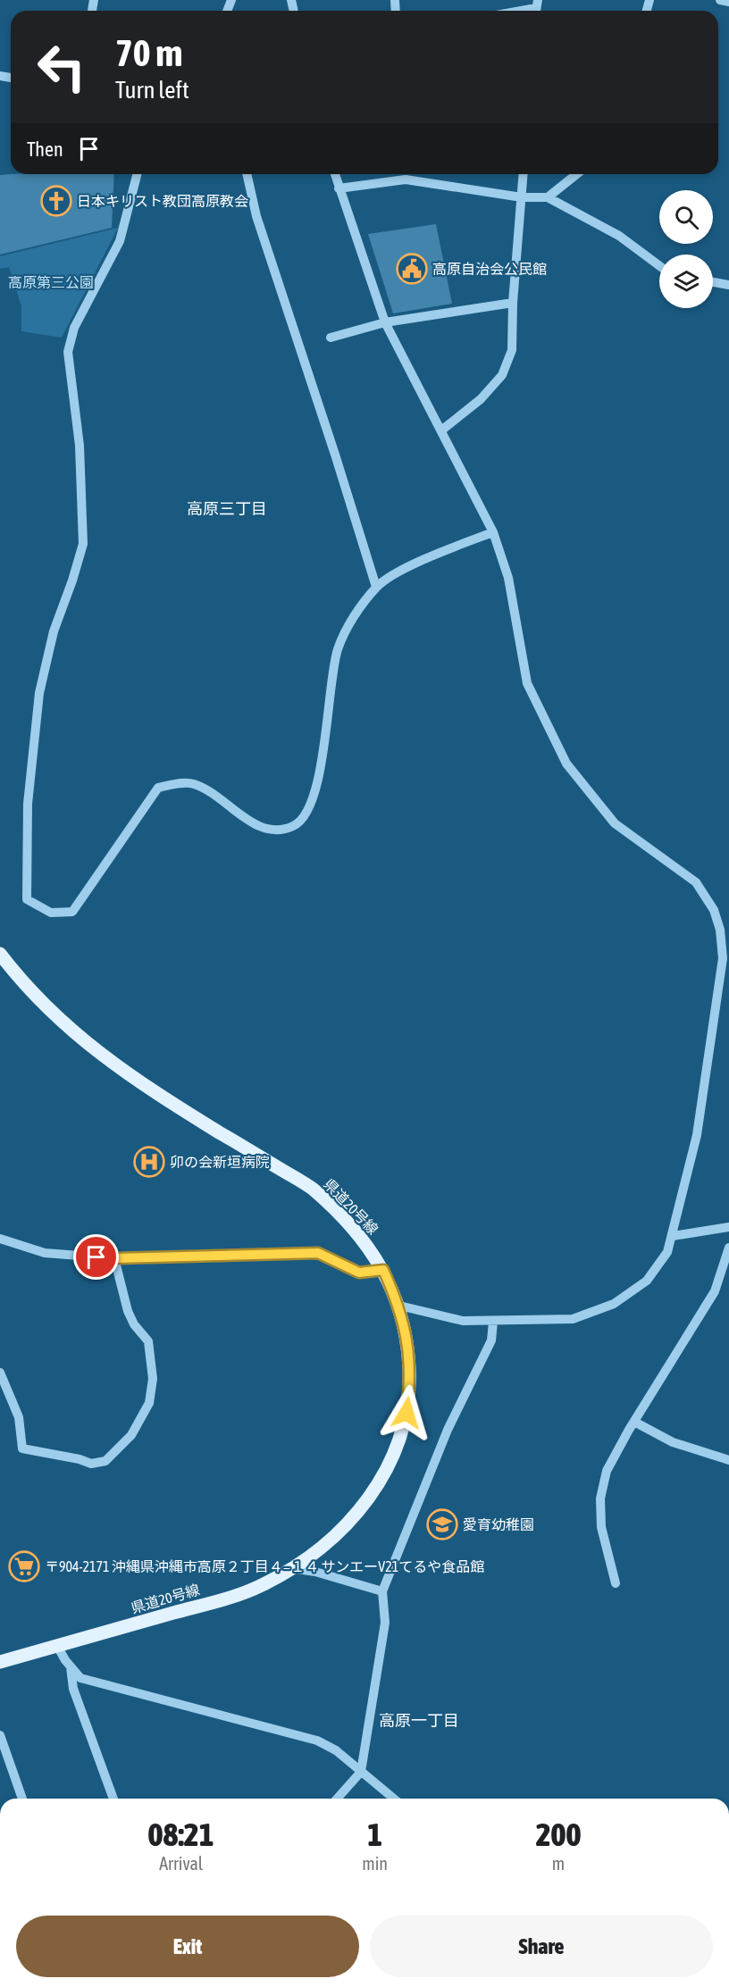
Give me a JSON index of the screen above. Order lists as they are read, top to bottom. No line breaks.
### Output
{"streets":{"main road":["県道20号線"]},"districts":["高原三丁目","高原一丁目"],"parks":["高原第三公園"],"places":{"church":["日本キリスト教団高原教会"],"public building":["高原自治会公民館"],"hospital":["卯の会新垣病院"],"school or university":["愛育幼稚園"],"supermarket":["〒904-2171 沖縄県沖縄市高原２丁目４−１４ サンエーV21てるや食品館"]},"page":{"turn":["70 m","Turn left"],"then":"Then","eta":["08:21","Arrival","1","min","200","m"],"buttons":["Exit","Share"]}}
